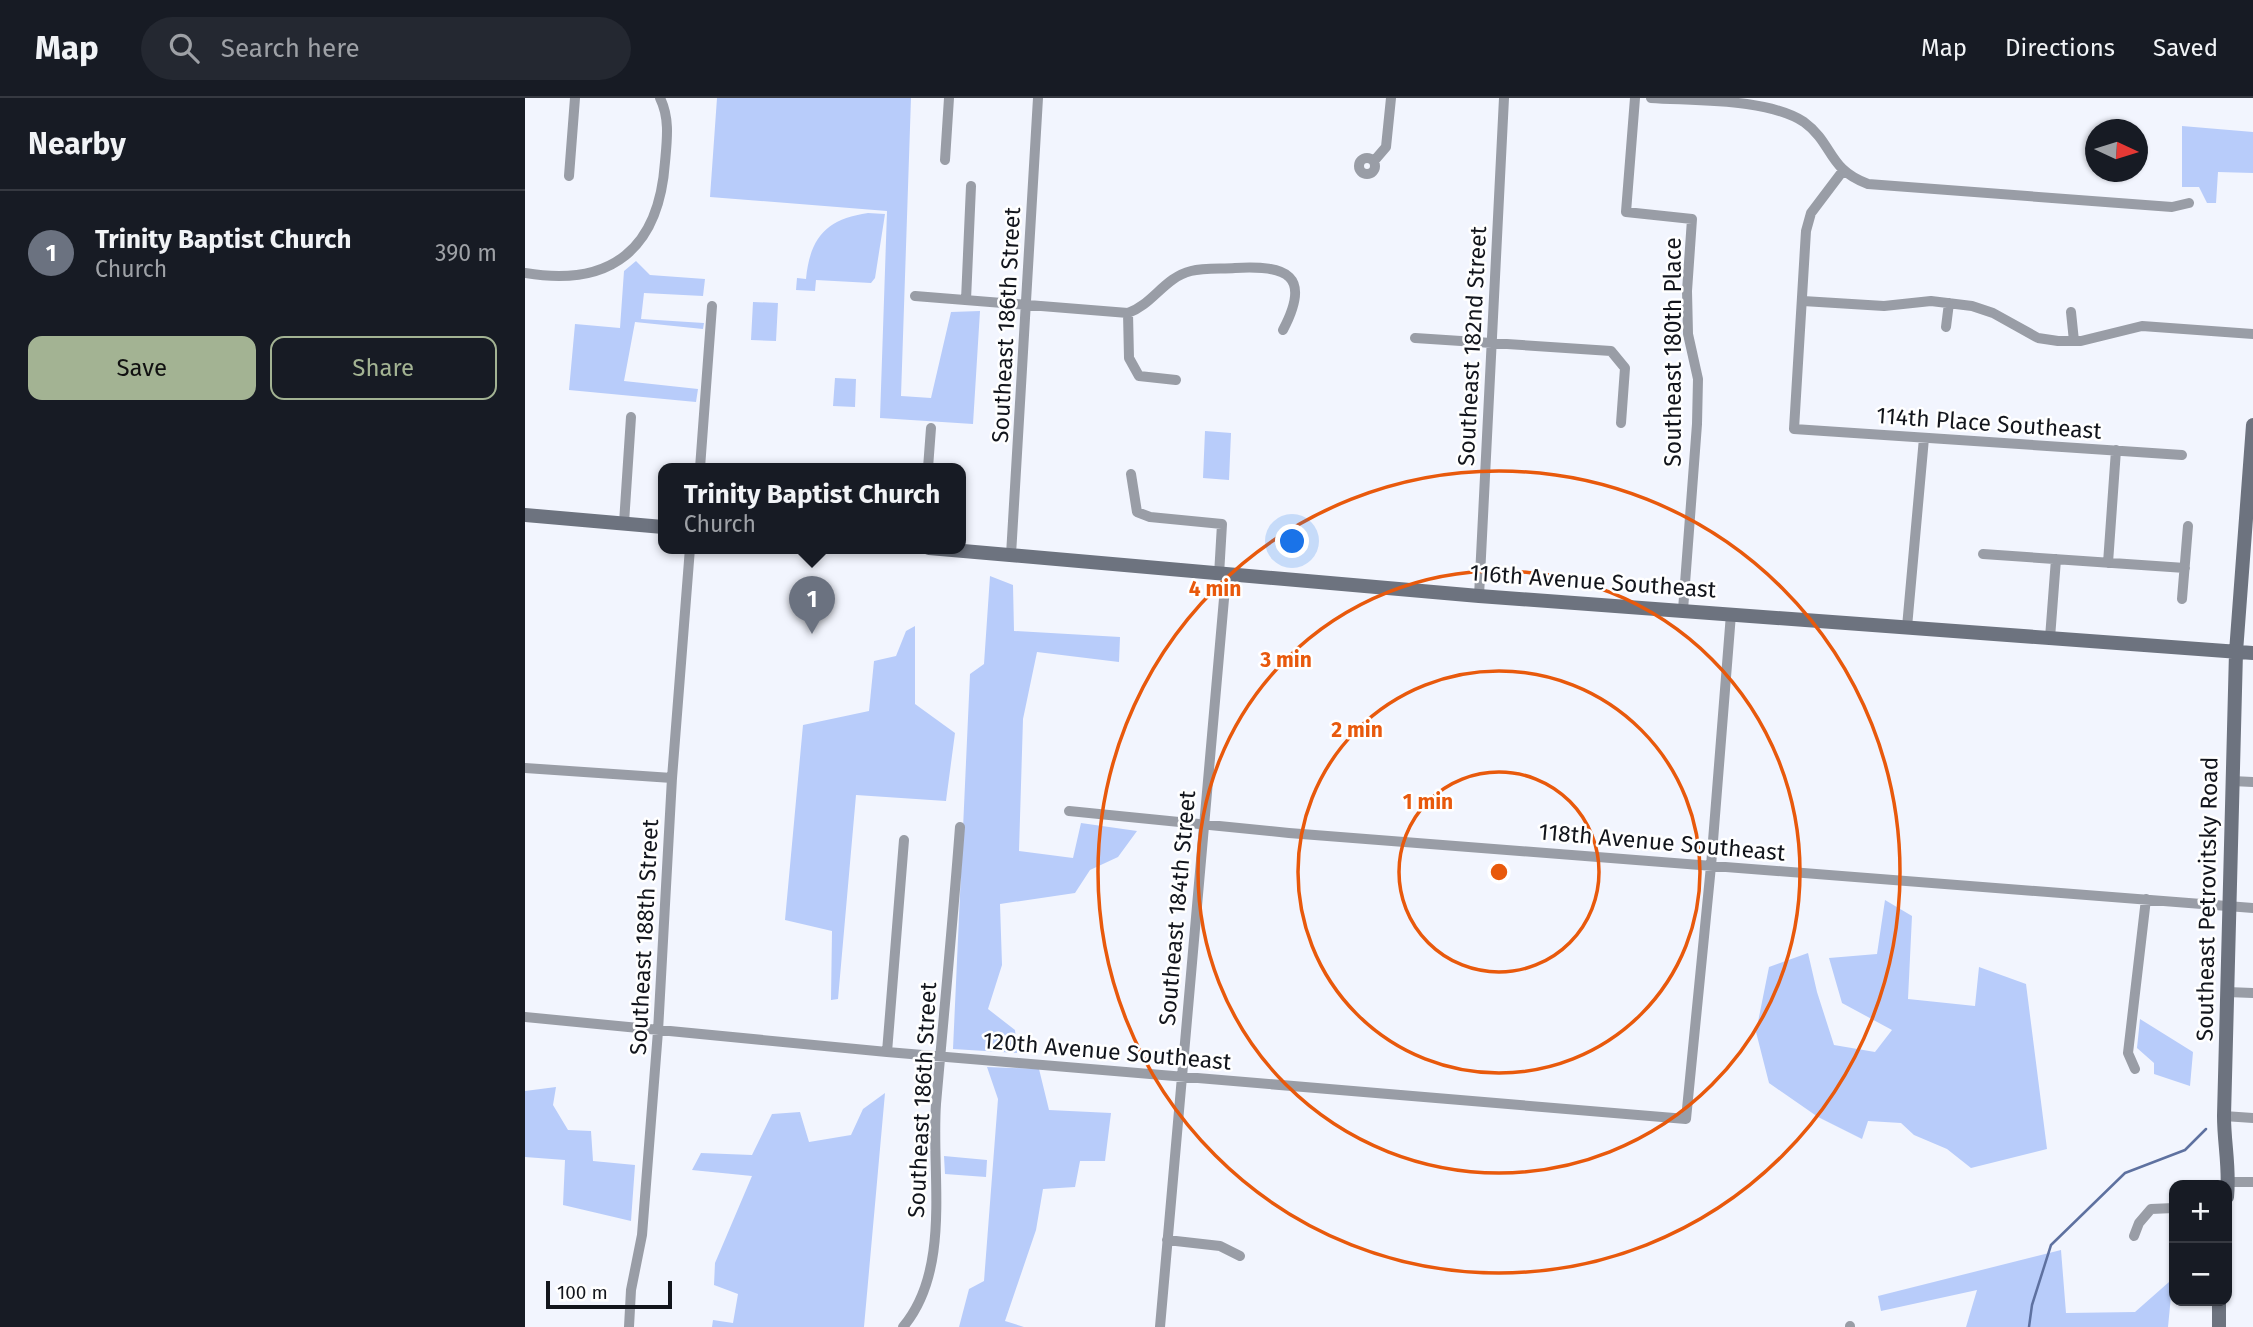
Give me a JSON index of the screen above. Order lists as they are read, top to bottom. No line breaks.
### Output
{"streets":{"street":["Southeast 186th Street","Southeast 182nd Street","Southeast 180th Place","114th Place Southeast","116th Avenue Southeast","118th Avenue Southeast","Southeast Petrovitsky Road","Southeast 184th Street","Southeast 188th Street","120th Avenue Southeast"]},"crossings":[["Southeast 186th Street","116th Avenue Southeast"],["Southeast 186th Street","120th Avenue Southeast"],["Southeast 182nd Street","116th Avenue Southeast"],["Southeast 180th Place","116th Avenue Southeast"],["116th Avenue Southeast","Southeast Petrovitsky Road"],["116th Avenue Southeast","Southeast 184th Street"],["118th Avenue Southeast","Southeast Petrovitsky Road"],["118th Avenue Southeast","Southeast 184th Street"],["118th Avenue Southeast","120th Avenue Southeast"],["Southeast 184th Street","120th Avenue Southeast"],["Southeast 188th Street","120th Avenue Southeast"]],"scale_bar":"100 m","north":"right","page":{"header":"Map","search":"Search here","nav":["Map","Directions","Saved"],"heading":"Nearby","list":[{"mark":"1","name":"Trinity Baptist Church","note":"Church","value":"390 m"}],"buttons":["Save","Share"],"popup":["Trinity Baptist Church","Church"],"pins":"1","map_buttons":["+","−"],"scale":"100 m"},"rings":["4 min","3 min","2 min","1 min"]}
